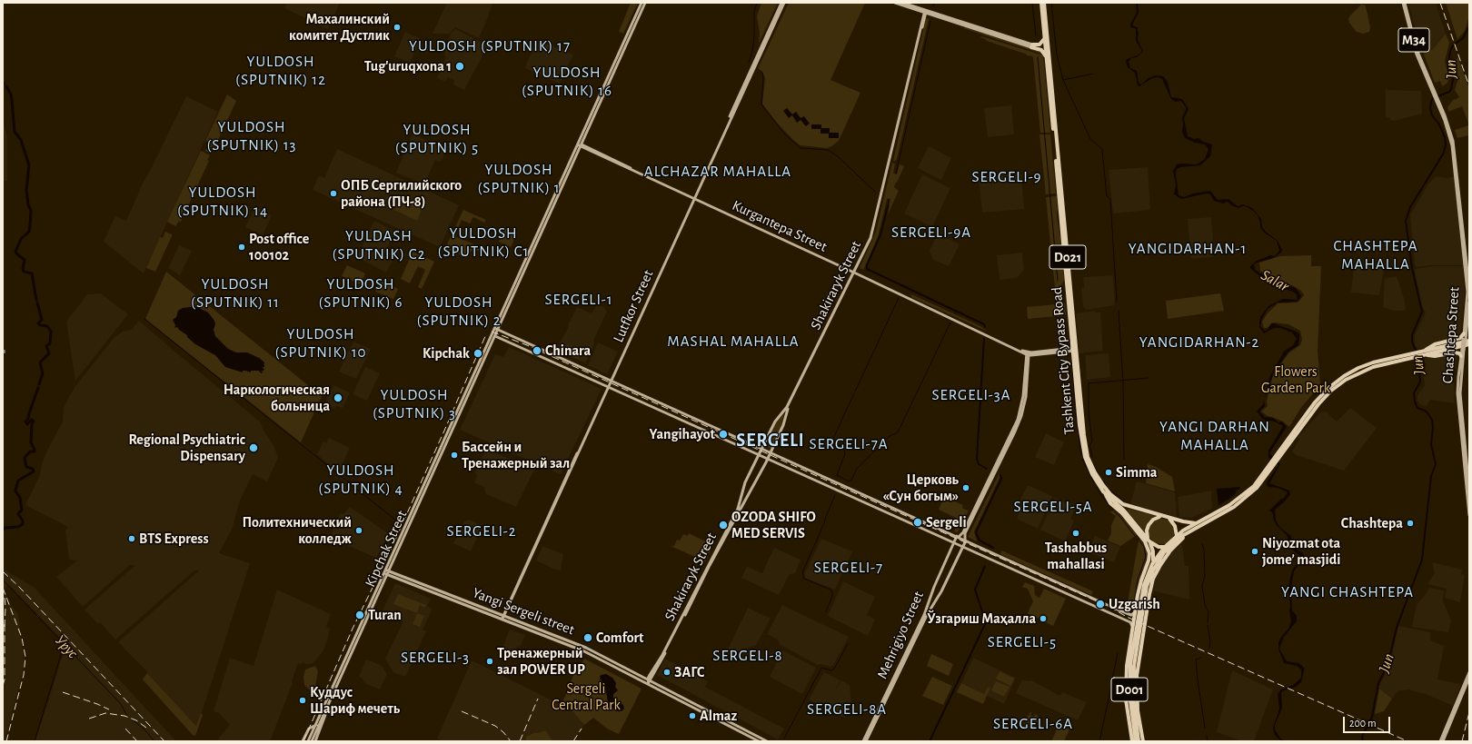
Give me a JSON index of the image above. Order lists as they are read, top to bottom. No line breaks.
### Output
{"streets":{"highway":["D021","Tashkent City Bypass Road","D001"],"main road":["M34","Kurgantepa Street","Shakiraryk Street","Lutfkor Street","Chashtepa Street","Kipchak Street","Yangi Sergeli street","Mehrigiyo Street"]},"crossings":[["Kurgantepa Street","Shakiraryk Street"],["Kurgantepa Street","Lutfkor Street"],["Kurgantepa Street","Kipchak Street"],["Kurgantepa Street","Mehrigiyo Street"],["Shakiraryk Street","Yangi Sergeli street"],["Tashkent City Bypass Road","D001"],["Kipchak Street","Yangi Sergeli street"]],"districts":["YULDOSH (SPUTNIK) 17","YULDOSH (SPUTNIK) 12","YULDOSH (SPUTNIK) 16","YULDOSH (SPUTNIK) 13","YULDOSH (SPUTNIK) 5","YULDOSH (SPUTNIK) 1","ALCHAZAR MAHALLA","SERGELI-9","YULDOSH (SPUTNIK) 14","SERGELI-9A","YULDOSH (SPUTNIK) C1","YULDASH (SPUTNIK) C2","CHASHTEPA MAHALLA","YANGIDARHAN-1","YULDOSH (SPUTNIK) 11","YULDOSH (SPUTNIK) 6","SERGELI-1","YULDOSH (SPUTNIK) 2","YULDOSH (SPUTNIK) 10","MASHAL MAHALLA","YANGIDARHAN-2","YULDOSH (SPUTNIK) 3","SERGELI-3A","YANGI DARHAN MAHALLA","SERGELI","SERGELI-7A","YULDOSH (SPUTNIK) 4","SERGELI-5A","SERGELI-2","SERGELI-7","YANGI CHASHTEPA","SERGELI-5","SERGELI-8","SERGELI-3","SERGELI-8A","SERGELI-6A"],"water":["Jun","Salar","Урус"],"parks":["Flowers Garden Park","Sergeli Central Park"],"places":["Махалинский комитет Дустлик","Tug'uruqxona 1","ОПБ Сергилийского района (ПЧ-8)","Post office 100102","Chinara","Kipchak","Наркологическая больница","Yangihayot","Regional Psychiatric Dispensary","Бассейн и Тренажерный зал","Simma","Церковь «Сун богым»","Sergeli","Сhashtepa","OZODA SHIFO MED SERVIS","Политехнический колледж","Tashabbus mahallasi","BTS Express","Niyozmat ota jome’ masjidi","Uzgarish","Turan","Ўзгариш Маҳалла","Comfort","Тренажерный зал POWER UP","ЗАГС","Куддус Шариф мечеть","Almaz"],"scale_bar":"200 m"}
